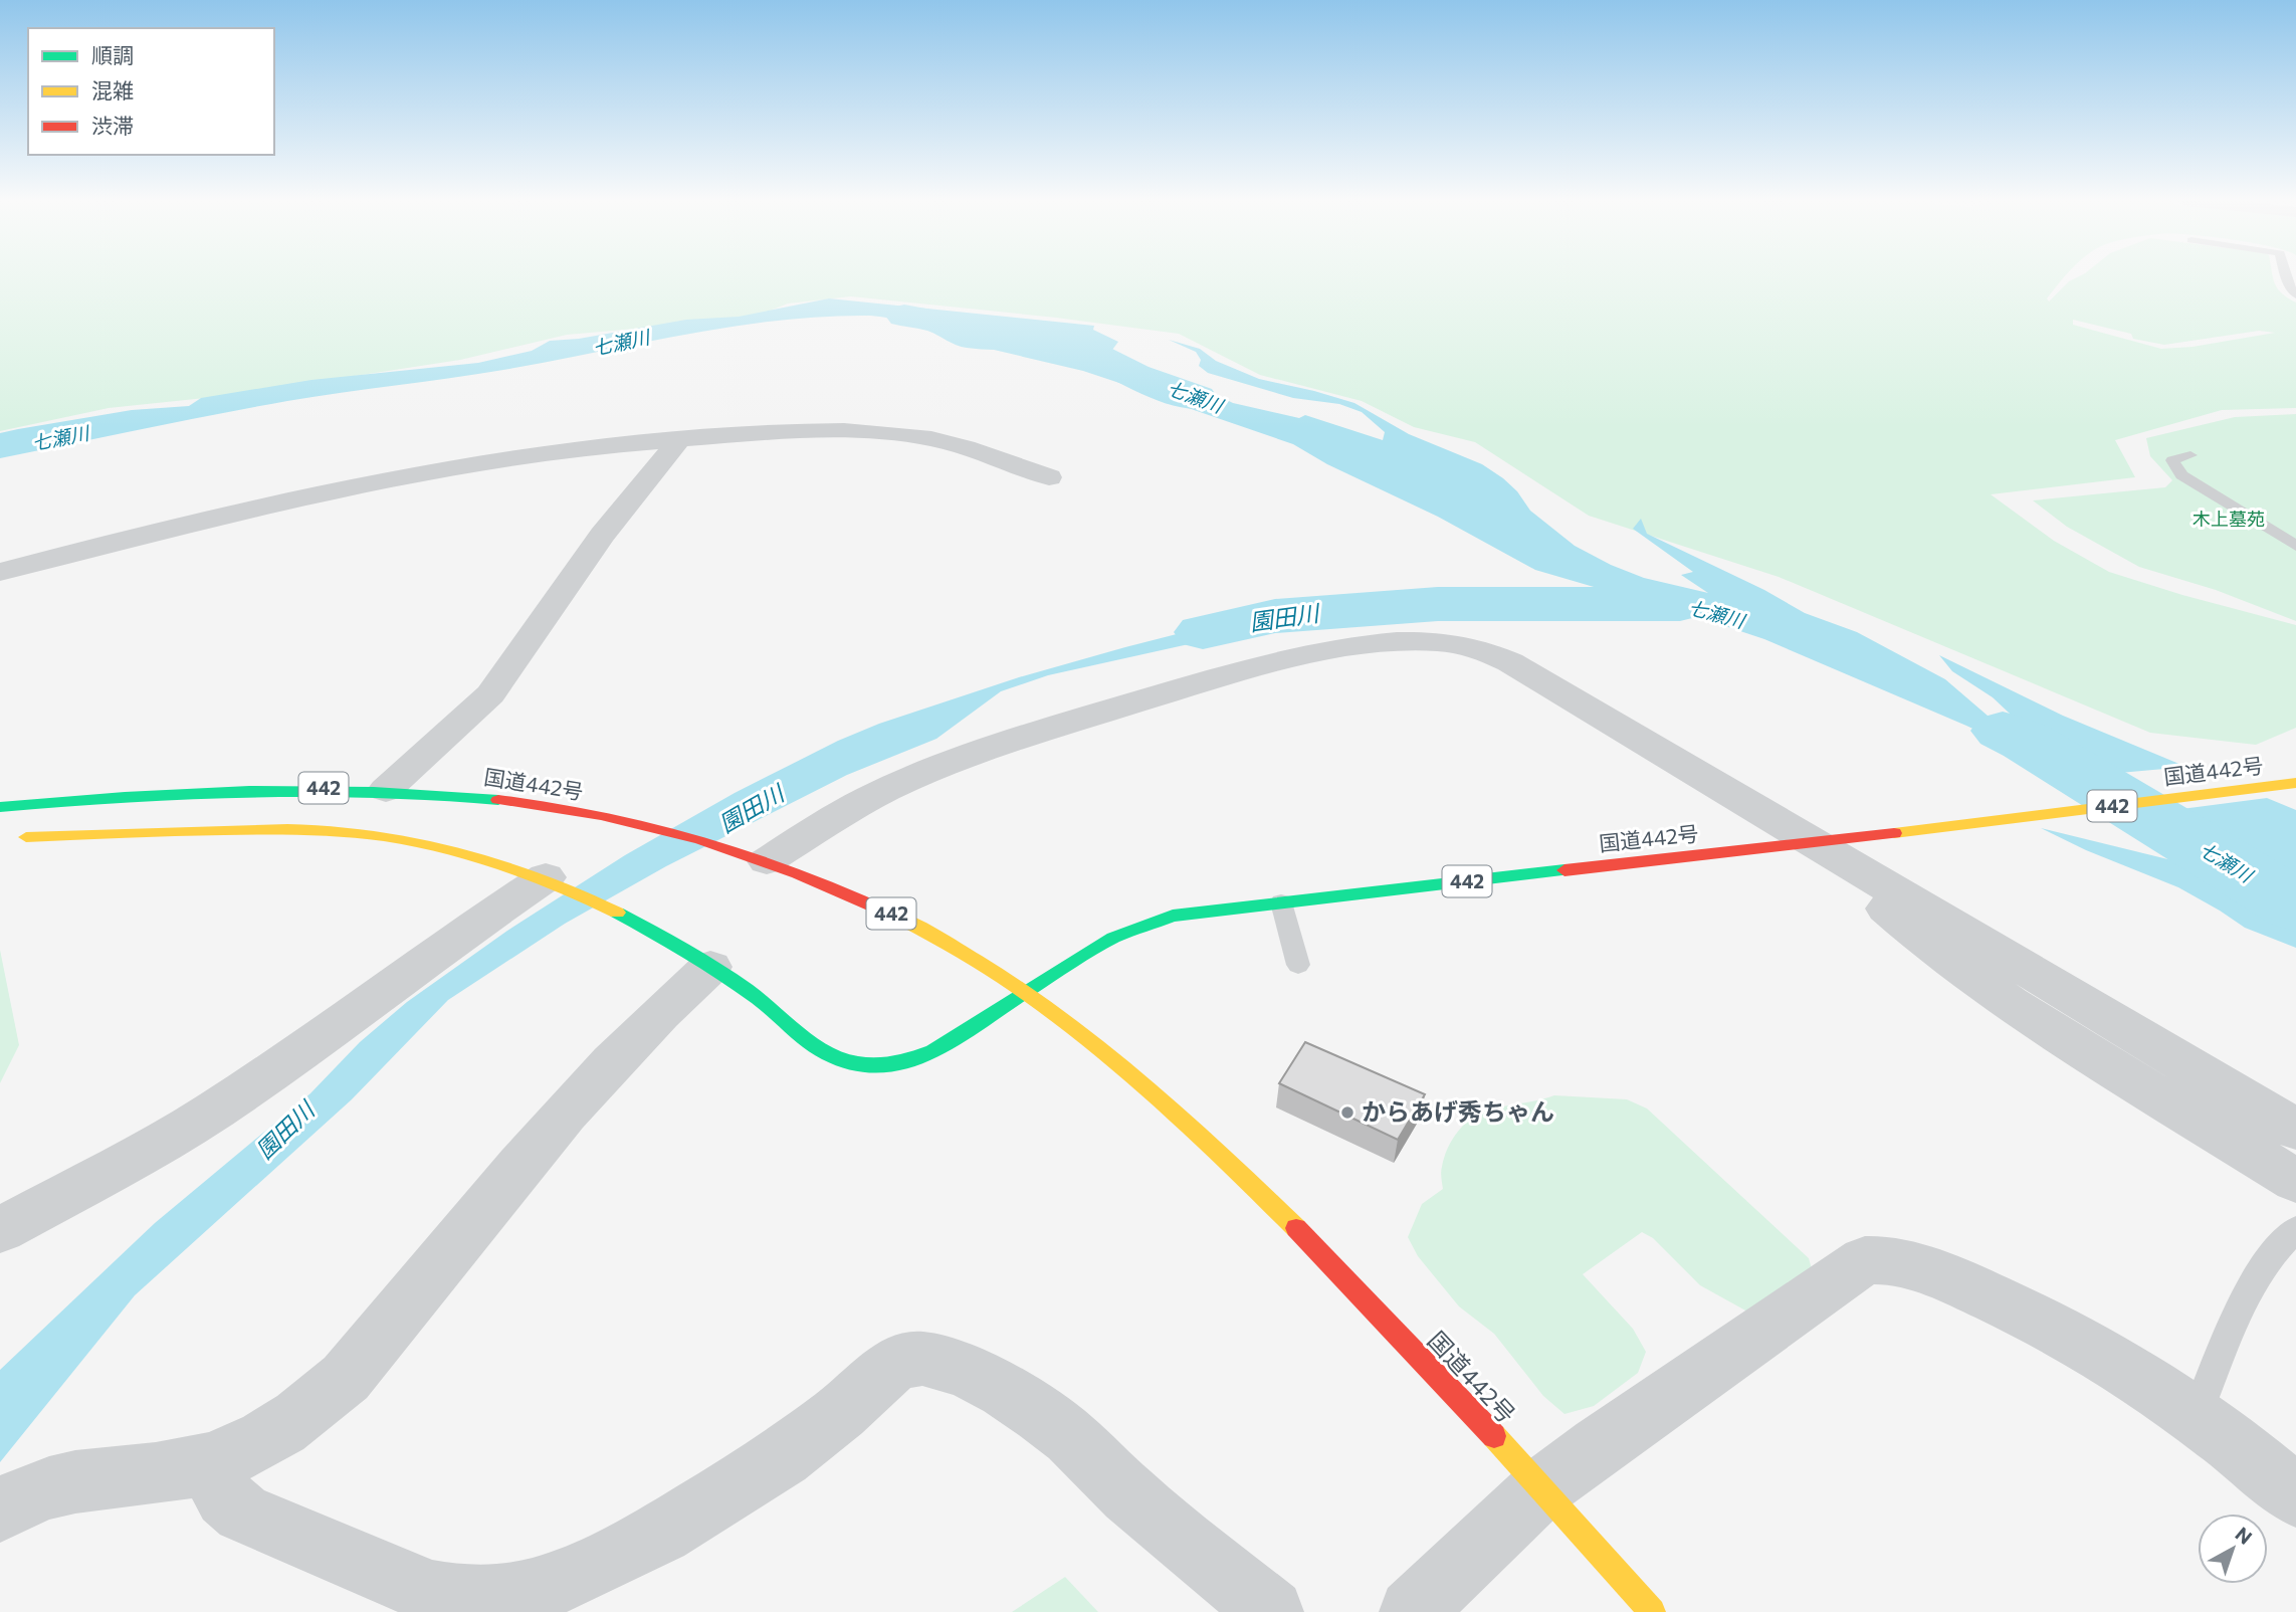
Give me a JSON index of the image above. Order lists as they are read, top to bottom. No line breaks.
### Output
{"streets":{"main road":["国道442号","442"]},"water":["七瀬川","園田川"],"parks":["木上墓苑"],"places":["からあげ秀ちゃん"],"legend":["順調","混雑","渋滞"],"north":"top right"}
